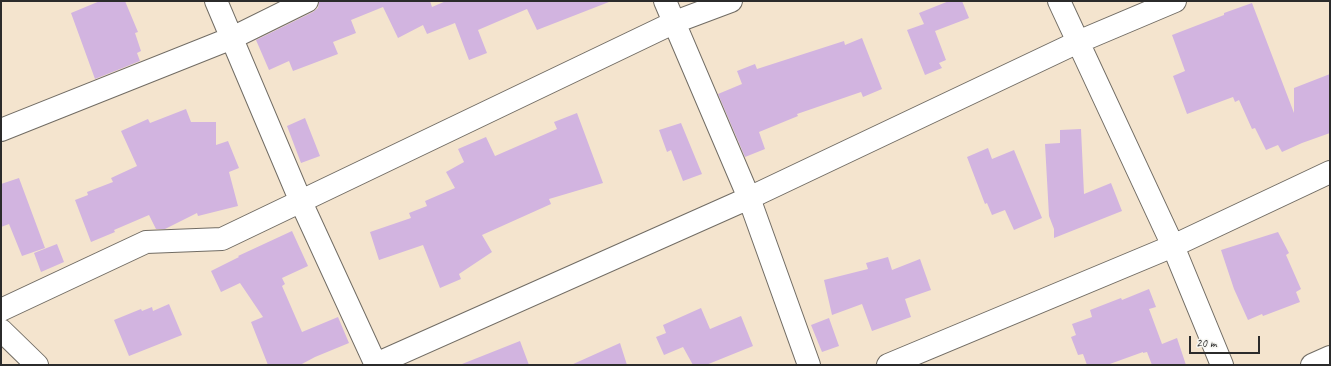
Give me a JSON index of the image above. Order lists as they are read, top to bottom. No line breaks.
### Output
{"scale_bar":"20 m"}
